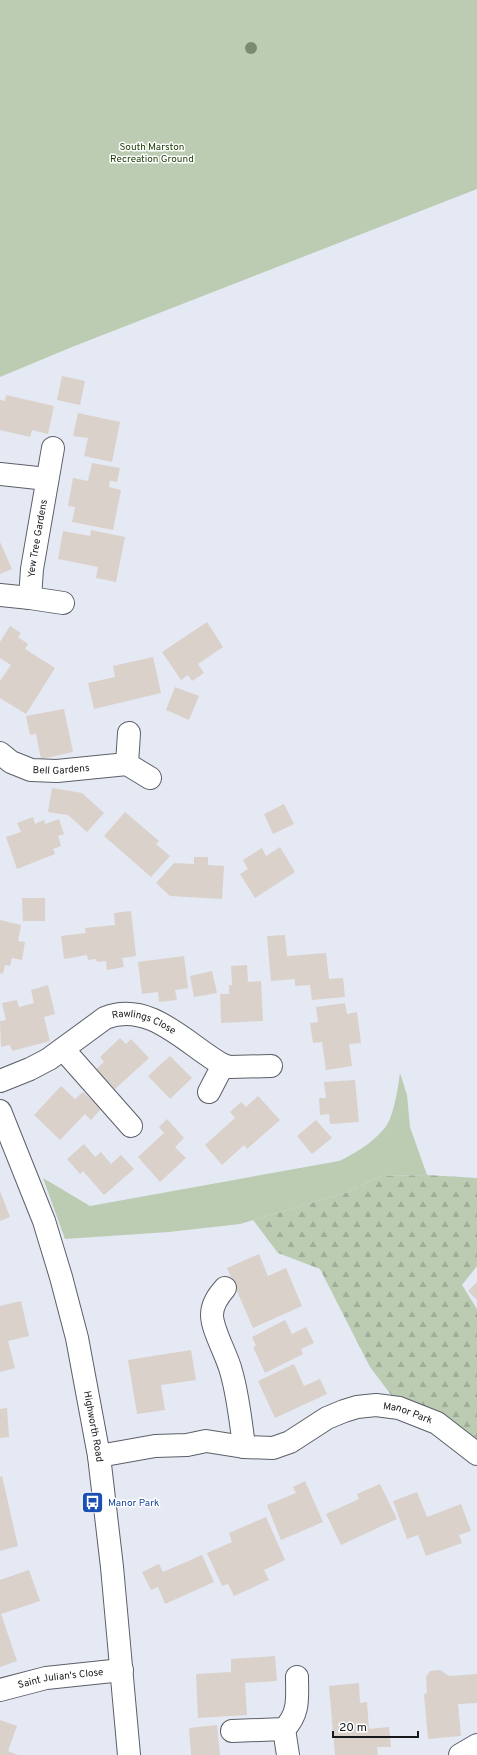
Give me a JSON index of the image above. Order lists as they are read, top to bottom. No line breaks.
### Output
{"streets":{"street":["Yew Tree Gardens","Bell Gardens","Rawlings Close","Manor Park","Highworth Road","Saint Julian's Close"]},"crossings":[["Manor Park","Highworth Road"],["Highworth Road","Saint Julian's Close"]],"parks":["South Marston Recreation Ground"],"places":{"bus stop":["Manor Park"]},"scale_bar":"20 m"}
